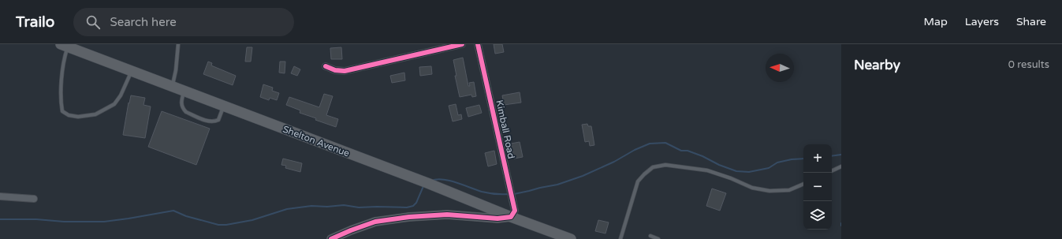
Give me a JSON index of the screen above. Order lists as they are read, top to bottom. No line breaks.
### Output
{"streets":{"main road":["Shelton Avenue"],"street":["Kimball Road"]},"crossings":[["Kimball Road","Shelton Avenue"]],"north":"left","page":{"header":"Trailo","search":"Search here","nav":["Map","Layers","Share"],"heading":["Nearby","0 results"],"map_buttons":["+","−"]}}
